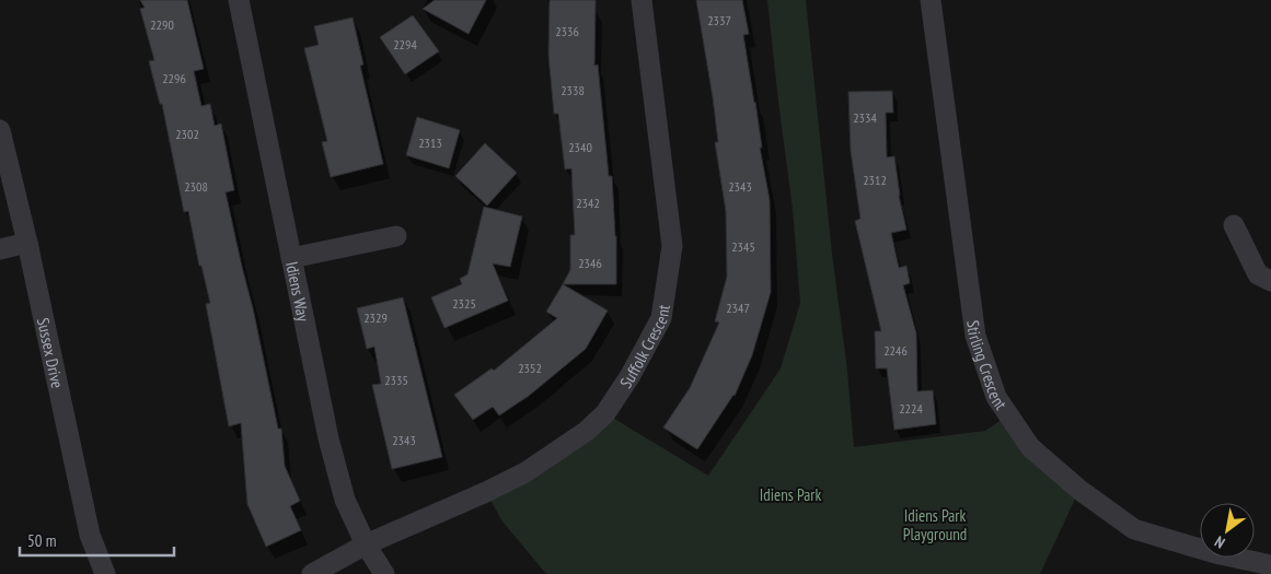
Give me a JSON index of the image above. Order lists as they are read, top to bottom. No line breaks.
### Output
{"streets":{"street":["Idiens Way","Suffolk Crescent","Sussex Drive","Stirling Crescent"]},"crossings":[["Idiens Way","Suffolk Crescent"]],"parks":["Idiens Park","Idiens Park Playground"],"house_numbers":["2337","2290","2336","2294","2296","2338","2334","2302","2313","2340","2312","2308","2343","2342","2345","2346","2325","2347","2329","2246","2352","2335","2224","2343"],"scale_bar":"50 m","north":"bottom left"}
